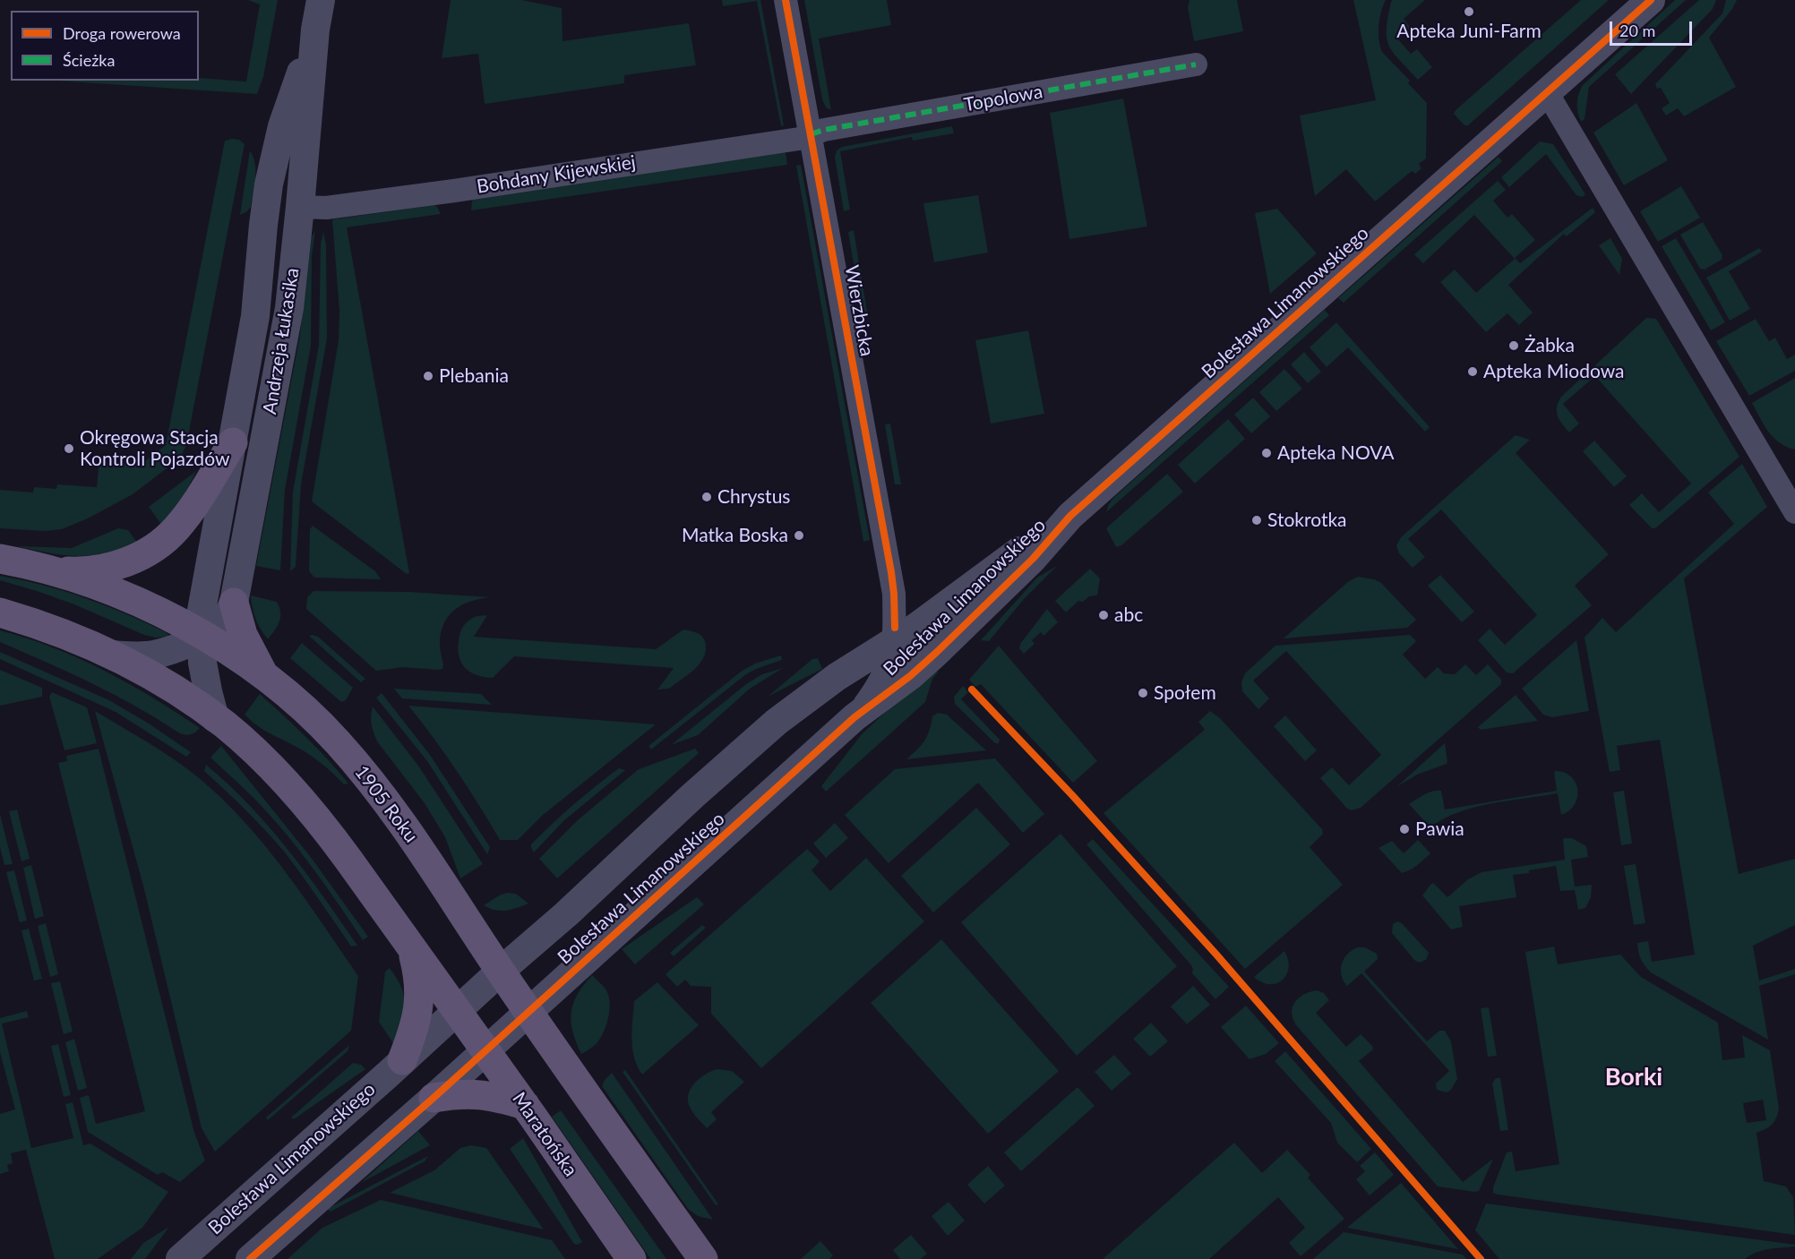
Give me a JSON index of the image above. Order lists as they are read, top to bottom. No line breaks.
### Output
{"streets":{"main road":["1905 Roku","Maratońska"],"street":["Topolowa","Bohdany Kijewskiej","Bolesława Limanowskiego","Wierzbicka","Andrzeja Łukasika"]},"crossings":[["Topolowa","Bohdany Kijewskiej"],["Topolowa","Wierzbicka"],["Bohdany Kijewskiej","Wierzbicka"],["Bohdany Kijewskiej","Andrzeja Łukasika"],["Bolesława Limanowskiego","Wierzbicka"],["Bolesława Limanowskiego","1905 Roku"],["Bolesława Limanowskiego","Maratońska"],["Andrzeja Łukasika","1905 Roku"]],"districts":["Borki"],"places":["Apteka Juni-Farm","Żabka","Apteka Miodowa","Plebania","Okręgowa Stacja Kontroli Pojazdów","Apteka NOVA","Chrystus","Stokrotka","Matka Boska","abc","Społem","Pawia"],"legend":["Droga rowerowa","Ścieżka"],"scale_bar":"20 m"}
